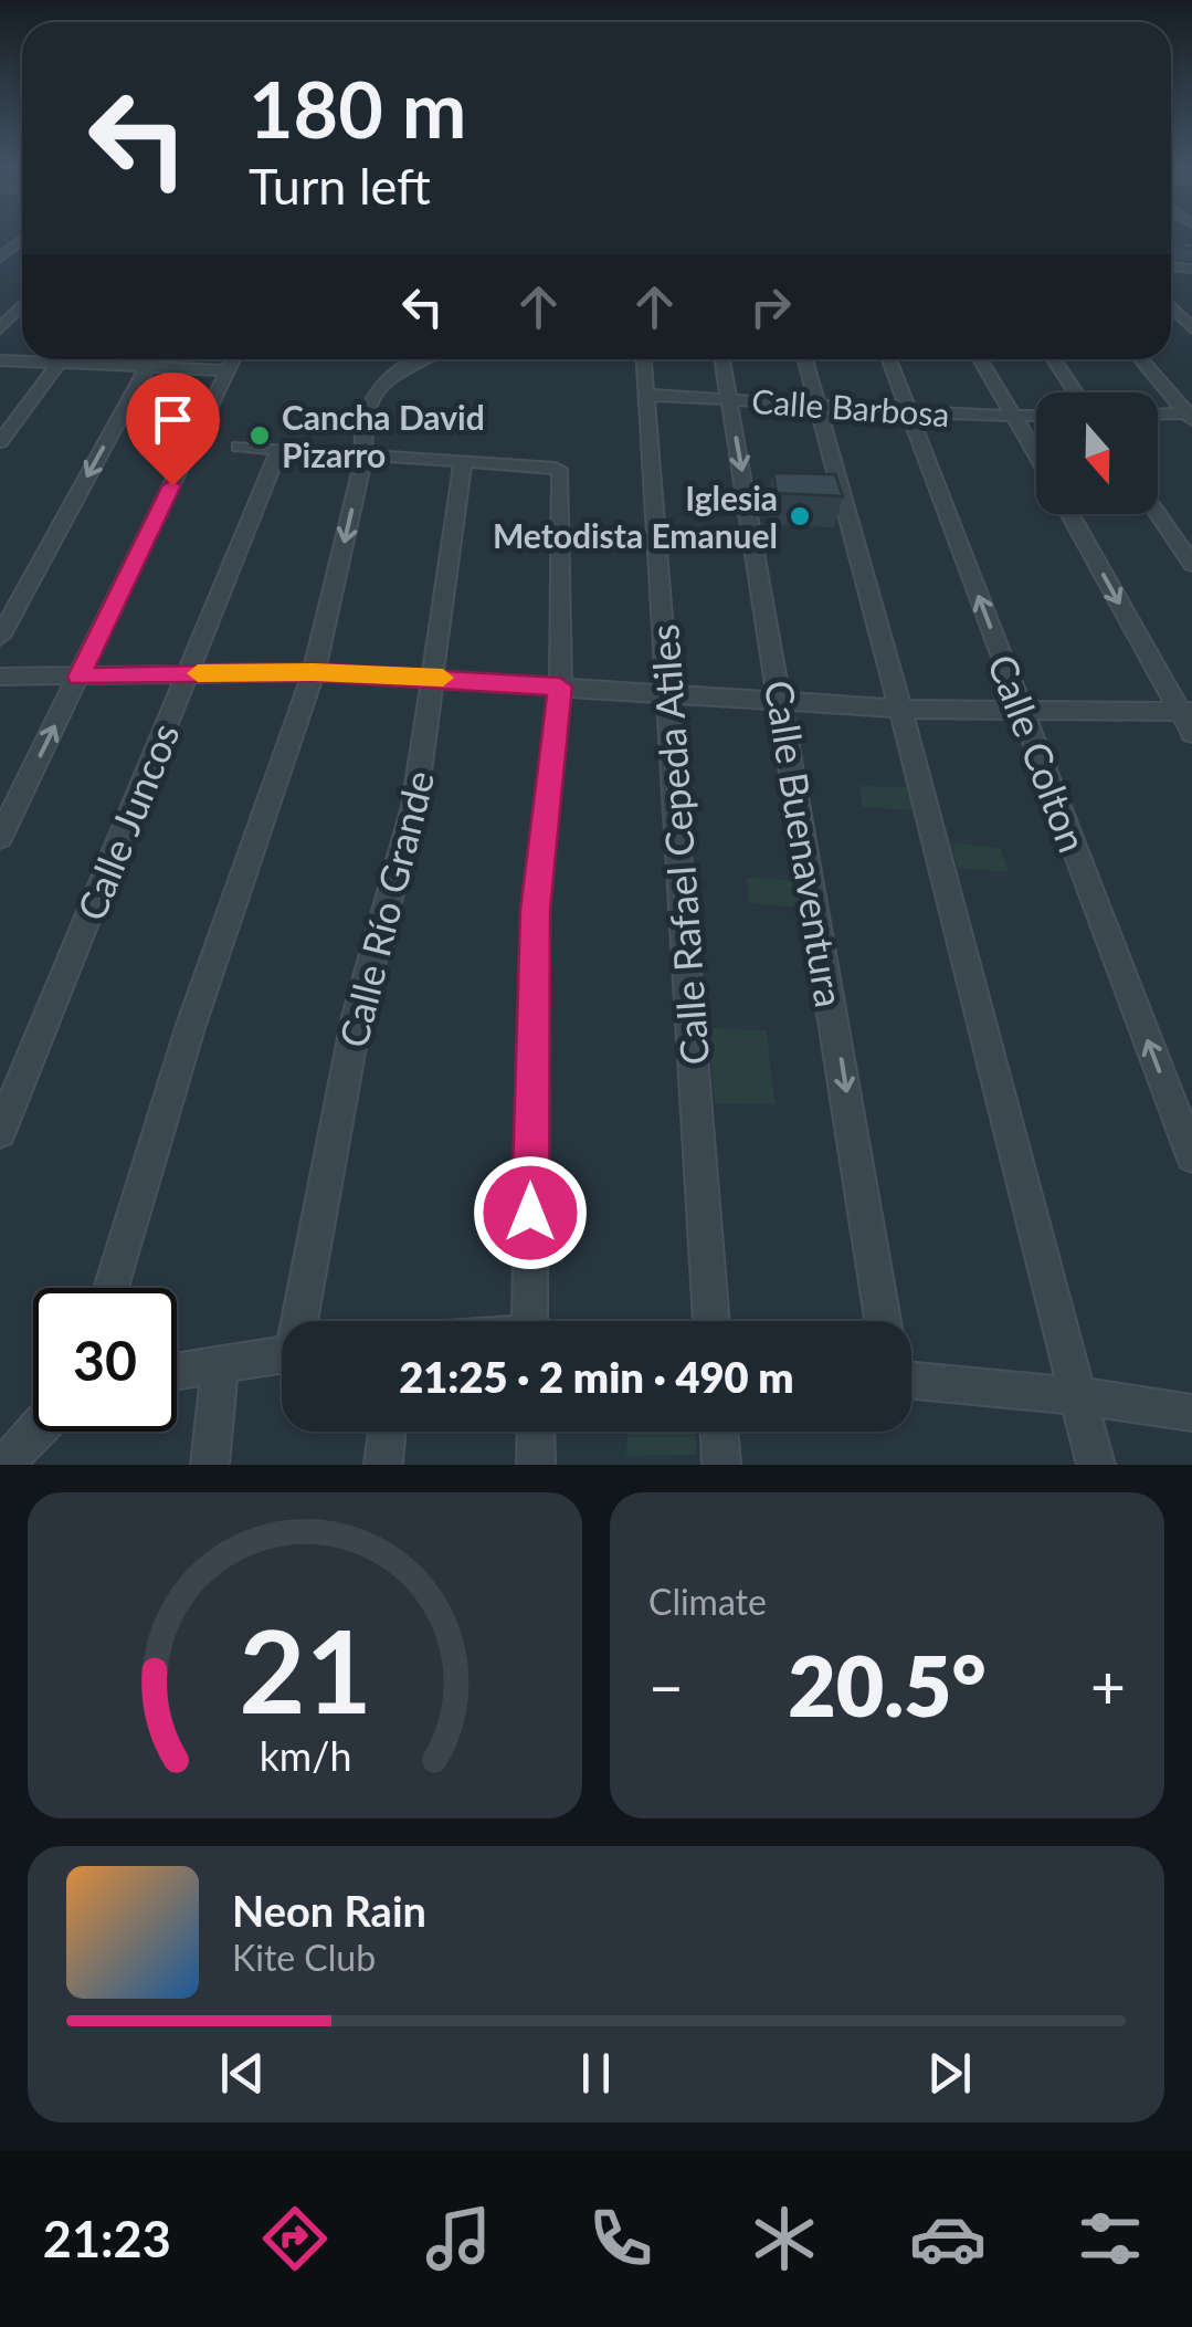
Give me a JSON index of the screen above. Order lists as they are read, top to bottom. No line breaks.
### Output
{"streets":{"street":["Calle Barbosa","Calle Colton","Calle Juncos","Calle Buenaventura","Calle Rafael Cepeda Atiles","Calle Río Grande"]},"crossings":[["Calle Barbosa","Calle Colton"],["Calle Barbosa","Calle Buenaventura"],["Calle Barbosa","Calle Rafael Cepeda Atiles"]],"places":["Cancha David Pizarro","Iglesia Metodista Emanuel"],"north":"bottom","page":{"turn":["180 m","Turn left"],"limit":"30","trip":"21:25 · 2 min · 490 m","tile":"Climate","heat":["−","20.5°","+"],"song":["Neon Rain","Kite Club"],"tabs":"21:23","gauge":["21","km/h"]}}
